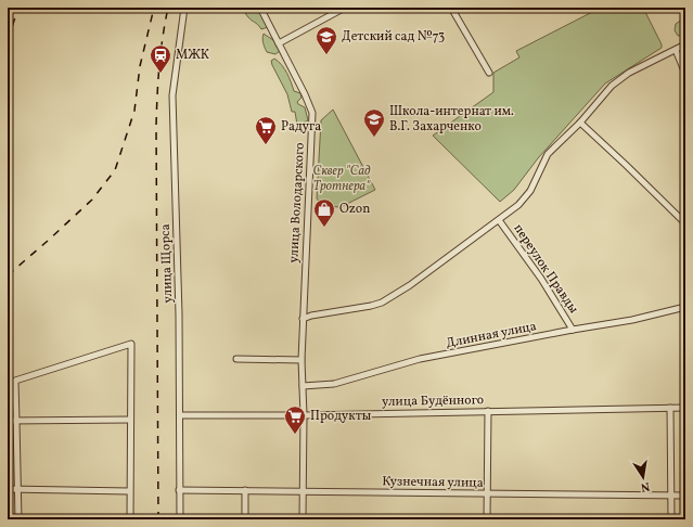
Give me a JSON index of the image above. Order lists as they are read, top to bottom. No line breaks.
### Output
{"streets":{"street":["улица Володарского","улица Щорса","переулок Правды","Длинная улица","улица Будённого","Кузнечная улица"]},"crossings":[["улица Володарского","Длинная улица"],["улица Володарского","улица Будённого"],["улица Володарского","Кузнечная улица"],["улица Щорса","улица Будённого"],["улица Щорса","Кузнечная улица"],["переулок Правды","Длинная улица"]],"parks":["Сквер \"Сад Тротнера\""],"places":{"school or university":["Детский сад №73","Школа-интернат им. В.Г. Захарченко"],"station":["МЖК"],"supermarket":["Радуга","Продукты"],"shop":["Ozon"]},"north":"bottom"}
